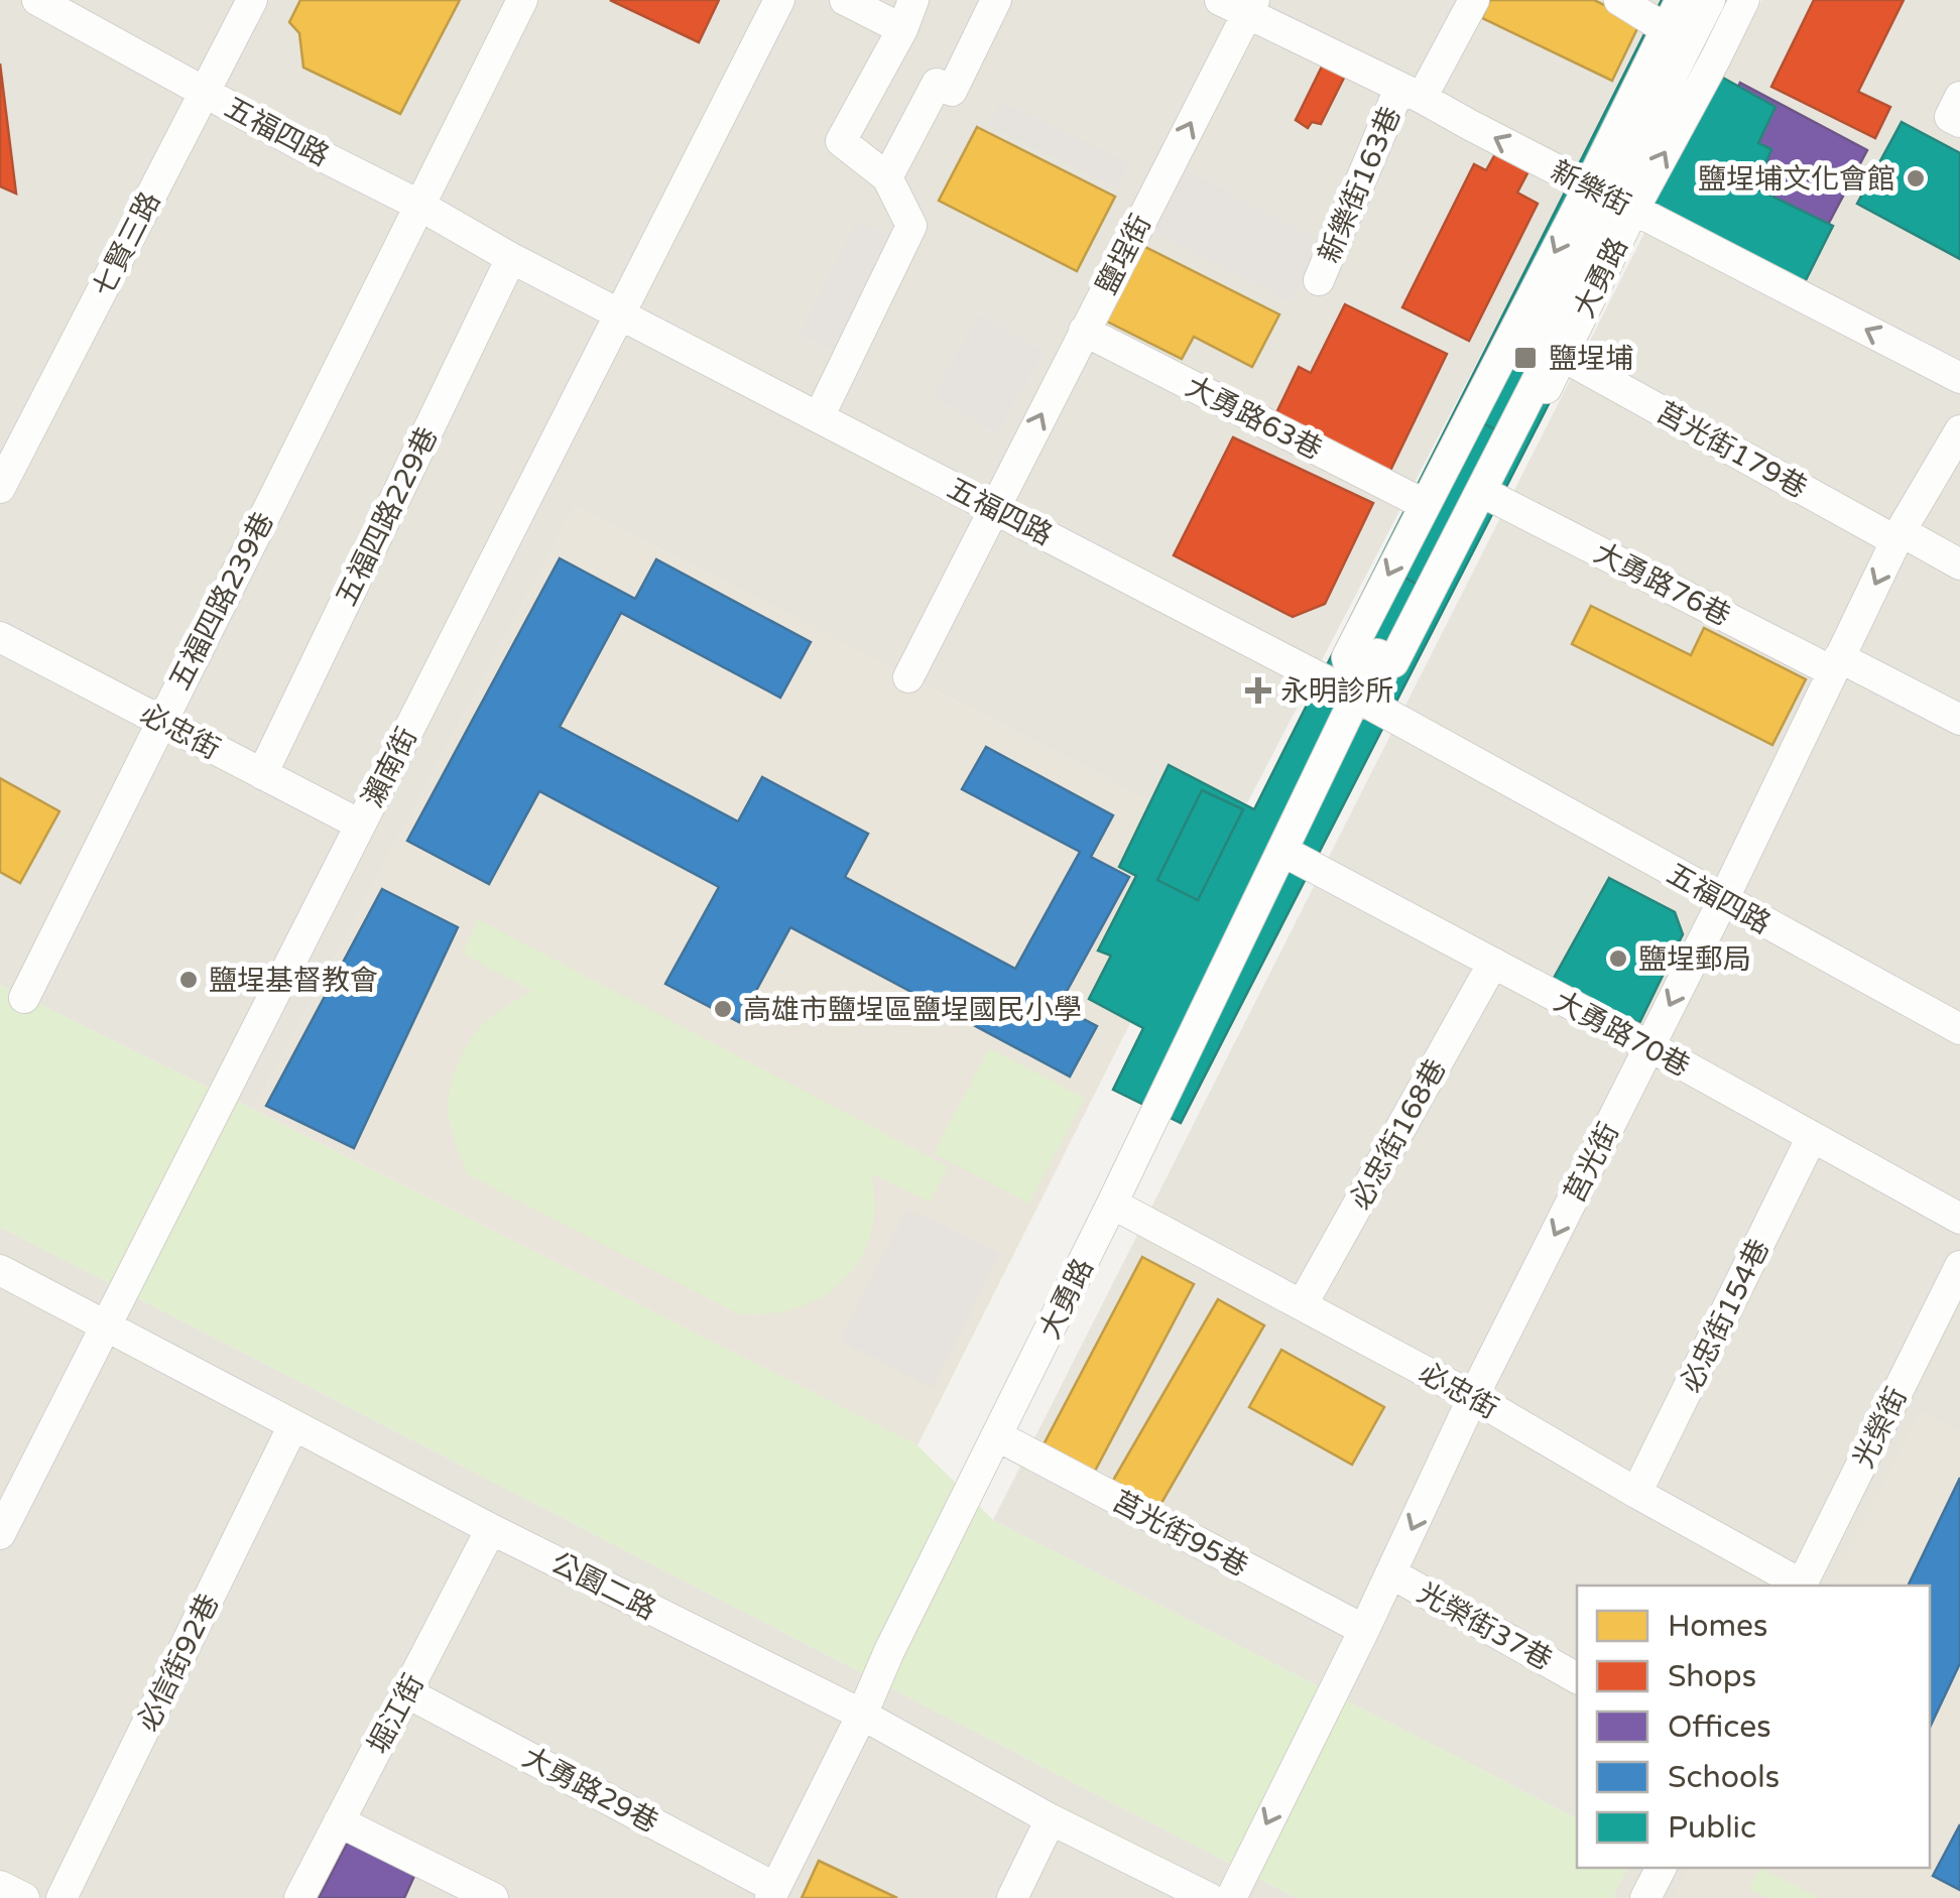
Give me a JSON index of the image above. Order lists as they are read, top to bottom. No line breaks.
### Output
{"streets":{"street":["五福四路","新樂街163巷","新樂街","七賢三路","鹽埕街","大勇路","大勇路63巷","莒光街179巷","五福四路229巷","大勇路76巷","五福四路239巷","必忠街","瀨南街","大勇路70巷","必忠街168巷","莒光街","必忠街154巷","光榮街","莒光街95巷","公園二路","光榮街37巷","必信街92巷","堀江街","大勇路29巷"]},"crossings":[["五福四路","七賢三路"],["五福四路","鹽埕街"],["五福四路","大勇路"],["五福四路","五福四路229巷"],["五福四路","五福四路239巷"],["五福四路","瀨南街"],["五福四路","莒光街"],["新樂街163巷","新樂街"],["新樂街","鹽埕街"],["新樂街","大勇路"],["鹽埕街","大勇路63巷"],["大勇路","大勇路63巷"],["大勇路","莒光街179巷"],["大勇路","大勇路76巷"],["大勇路","必忠街"],["大勇路","大勇路70巷"],["大勇路","莒光街95巷"],["大勇路","公園二路"],["大勇路","大勇路29巷"],["莒光街179巷","莒光街"],["五福四路229巷","必忠街"],["大勇路76巷","莒光街"],["五福四路239巷","必忠街"],["必忠街","瀨南街"],["必忠街","必忠街168巷"],["必忠街","莒光街"],["必忠街","必忠街154巷"],["瀨南街","公園二路"],["大勇路70巷","必忠街168巷"],["大勇路70巷","莒光街"],["大勇路70巷","必忠街154巷"],["莒光街","莒光街95巷"],["莒光街","光榮街37巷"],["公園二路","必信街92巷"],["公園二路","堀江街"],["堀江街","大勇路29巷"]],"one_way":["新樂街","莒光街"],"places":{"other":["鹽埕埔文化會館","鹽埕郵局","鹽埕基督教會","高雄市鹽埕區鹽埕國民小學"],"transit":["鹽埕埔"],"health":["永明診所"]},"legend":["Homes","Shops","Offices","Schools","Public"]}
